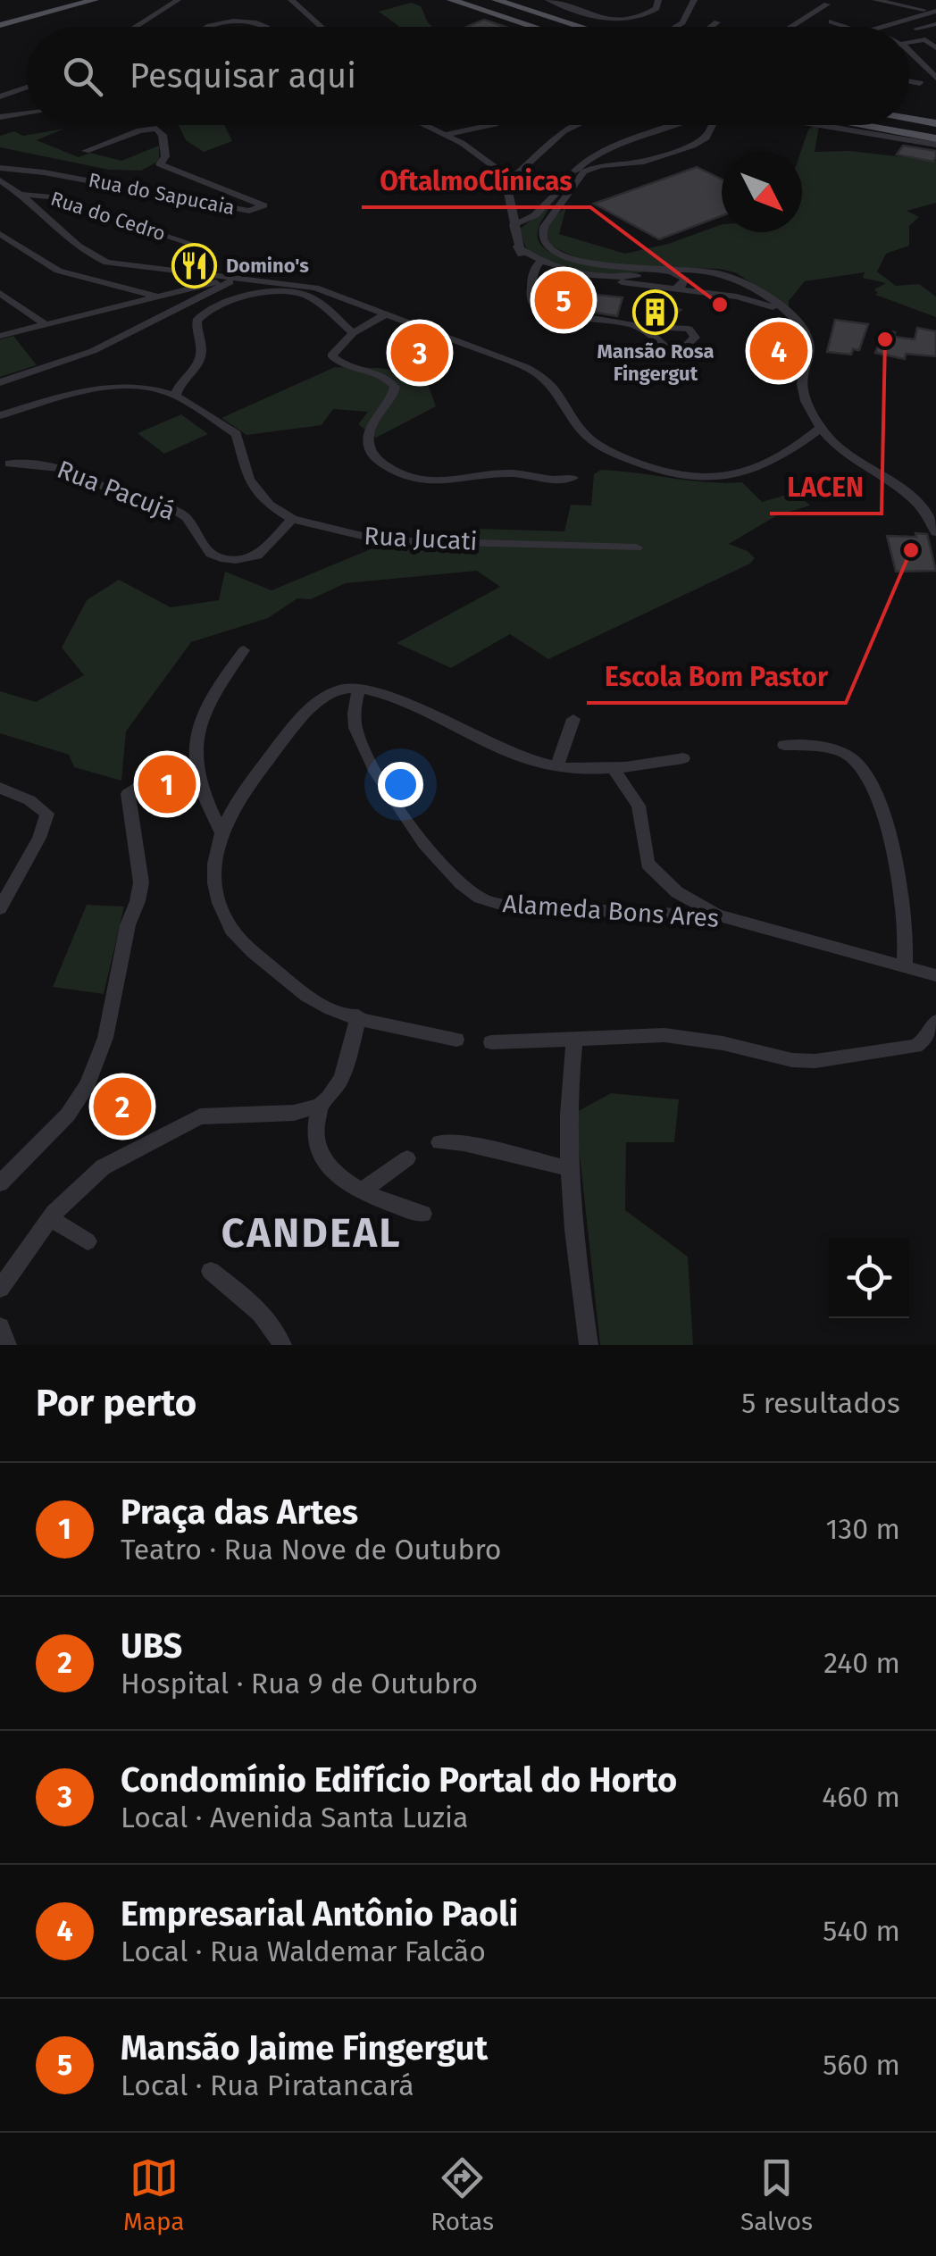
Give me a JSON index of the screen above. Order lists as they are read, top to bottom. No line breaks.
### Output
{"streets":{"street":["Rua do Sapucaia","Rua do Cedro","Rua Pacujá","Rua Jucati","Alameda Bons Ares"]},"crossings":[["Rua Pacujá","Rua Jucati"]],"districts":["CANDEAL"],"places":{"restaurant":["Domino's"],"other":["OftalmoClínicas","LACEN","Escola Bom Pastor"],"building":["Mansão Rosa Fingergut"]},"north":"bottom right","page":{"search":"Pesquisar aqui","pins":["5","4","3","1","2"],"heading":["Por perto","5 resultados"],"list":[{"mark":"1","name":"Praça das Artes","note":"Teatro · Rua Nove de Outubro","value":"130 m"},{"mark":"2","name":"UBS","note":"Hospital · Rua 9 de Outubro","value":"240 m"},{"mark":"3","name":"Condomínio Edifício Portal do Horto","note":"Local · Avenida Santa Luzia","value":"460 m"},{"mark":"4","name":"Empresarial Antônio Paoli","note":"Local · Rua Waldemar Falcão","value":"540 m"},{"mark":"5","name":"Mansão Jaime Fingergut","note":"Local · Rua Piratancará","value":"560 m"}],"nav":["Mapa","Rotas","Salvos"]}}
